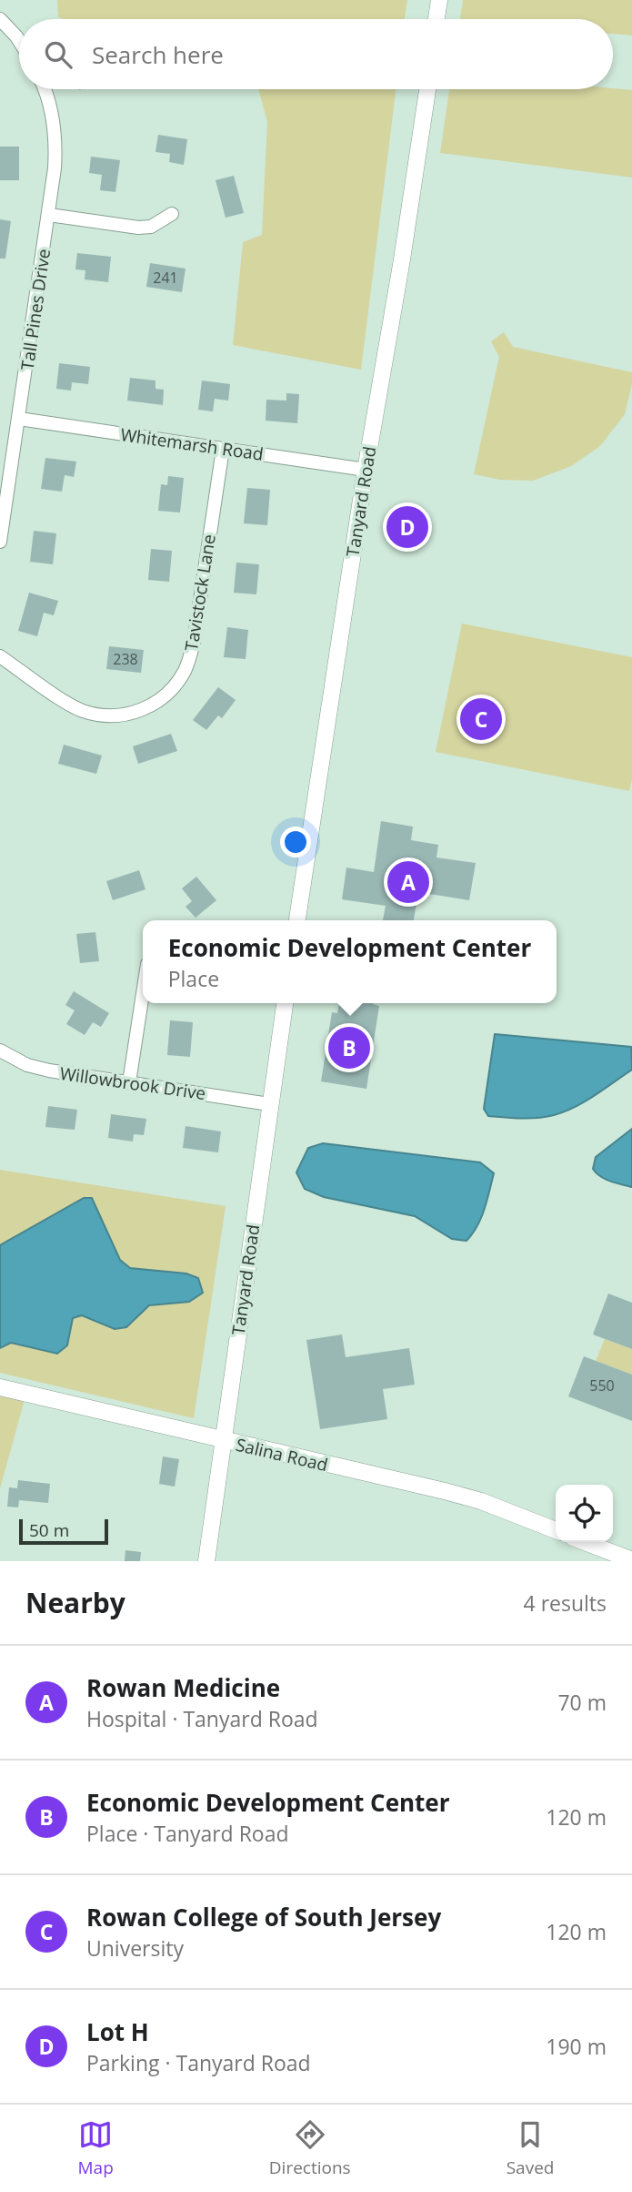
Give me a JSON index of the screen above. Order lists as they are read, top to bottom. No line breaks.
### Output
{"streets":{"street":["Tall Pines Drive","Whitemarsh Road","Tanyard Road","Tavistock Lane","Willowbrook Drive","Salina Road"]},"crossings":[["Tall Pines Drive","Whitemarsh Road"],["Whitemarsh Road","Tanyard Road"],["Whitemarsh Road","Tavistock Lane"],["Tanyard Road","Willowbrook Drive"],["Tanyard Road","Salina Road"]],"house_numbers":["241","238","550"],"scale_bar":"50 m","page":{"search":"Search here","pins":["D","C","A","B"],"popup":["Economic Development Center","Place"],"scale":"50 m","heading":["Nearby","4 results"],"list":[{"mark":"A","name":"Rowan Medicine","note":"Hospital · Tanyard Road","value":"70 m"},{"mark":"B","name":"Economic Development Center","note":"Place · Tanyard Road","value":"120 m"},{"mark":"C","name":"Rowan College of South Jersey","note":"University","value":"120 m"},{"mark":"D","name":"Lot H","note":"Parking · Tanyard Road","value":"190 m"}],"nav":["Map","Directions","Saved"]}}
